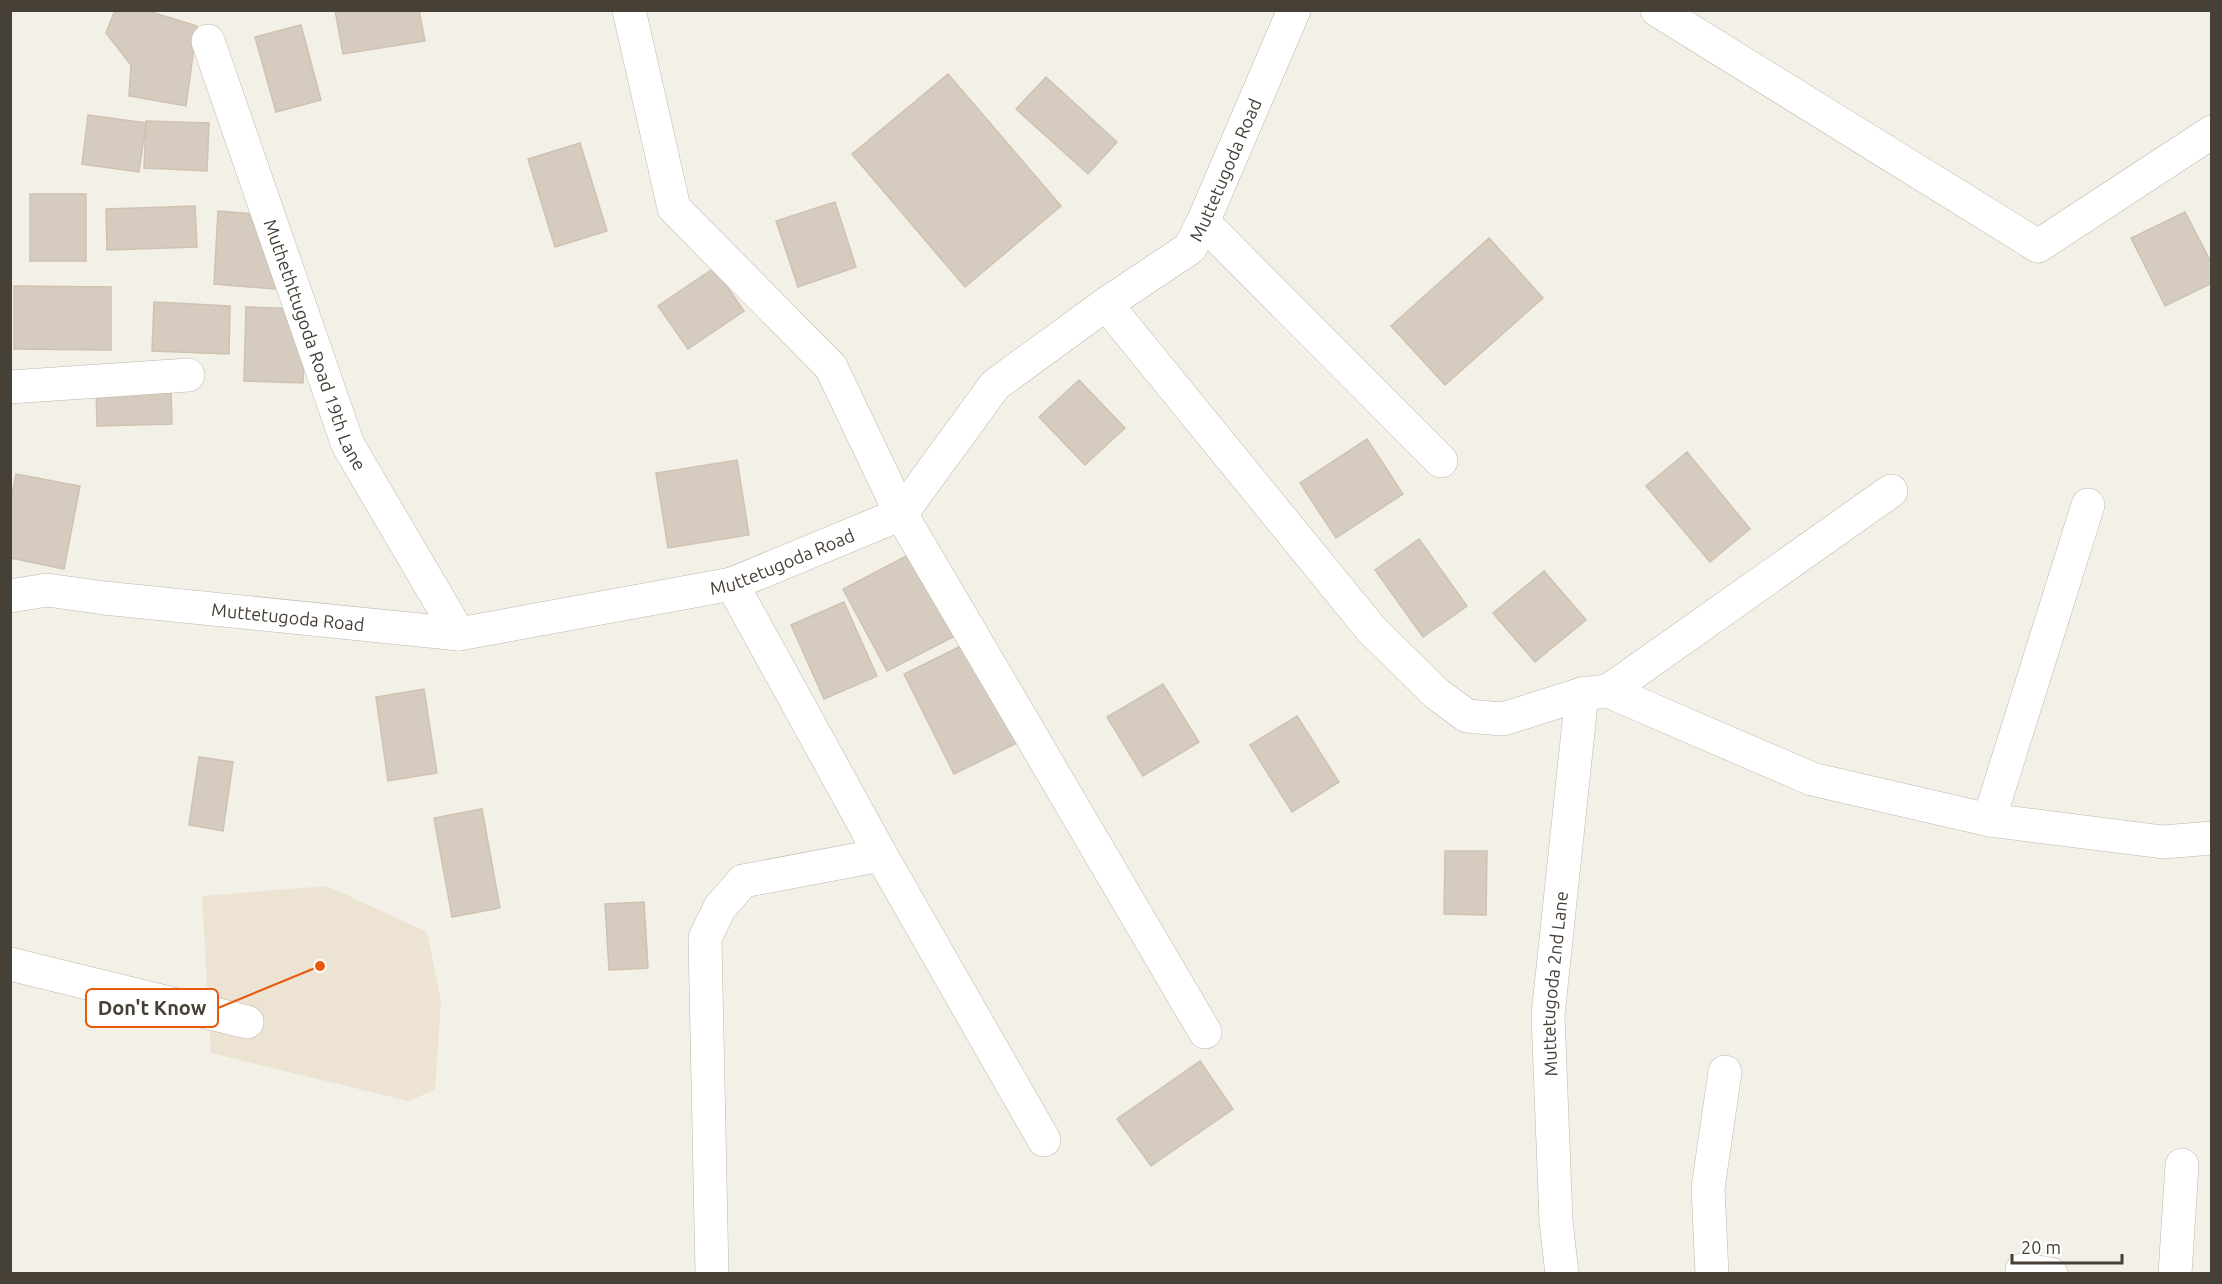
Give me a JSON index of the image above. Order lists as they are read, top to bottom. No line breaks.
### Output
{"streets":{"street":["Muttetugoda Road","Muthethttugoda Road 19th Lane","Muttetugoda 2nd Lane"]},"crossings":[["Muttetugoda Road","Muthethttugoda Road 19th Lane"]],"places":["Don't Know"],"scale_bar":"20 m"}
